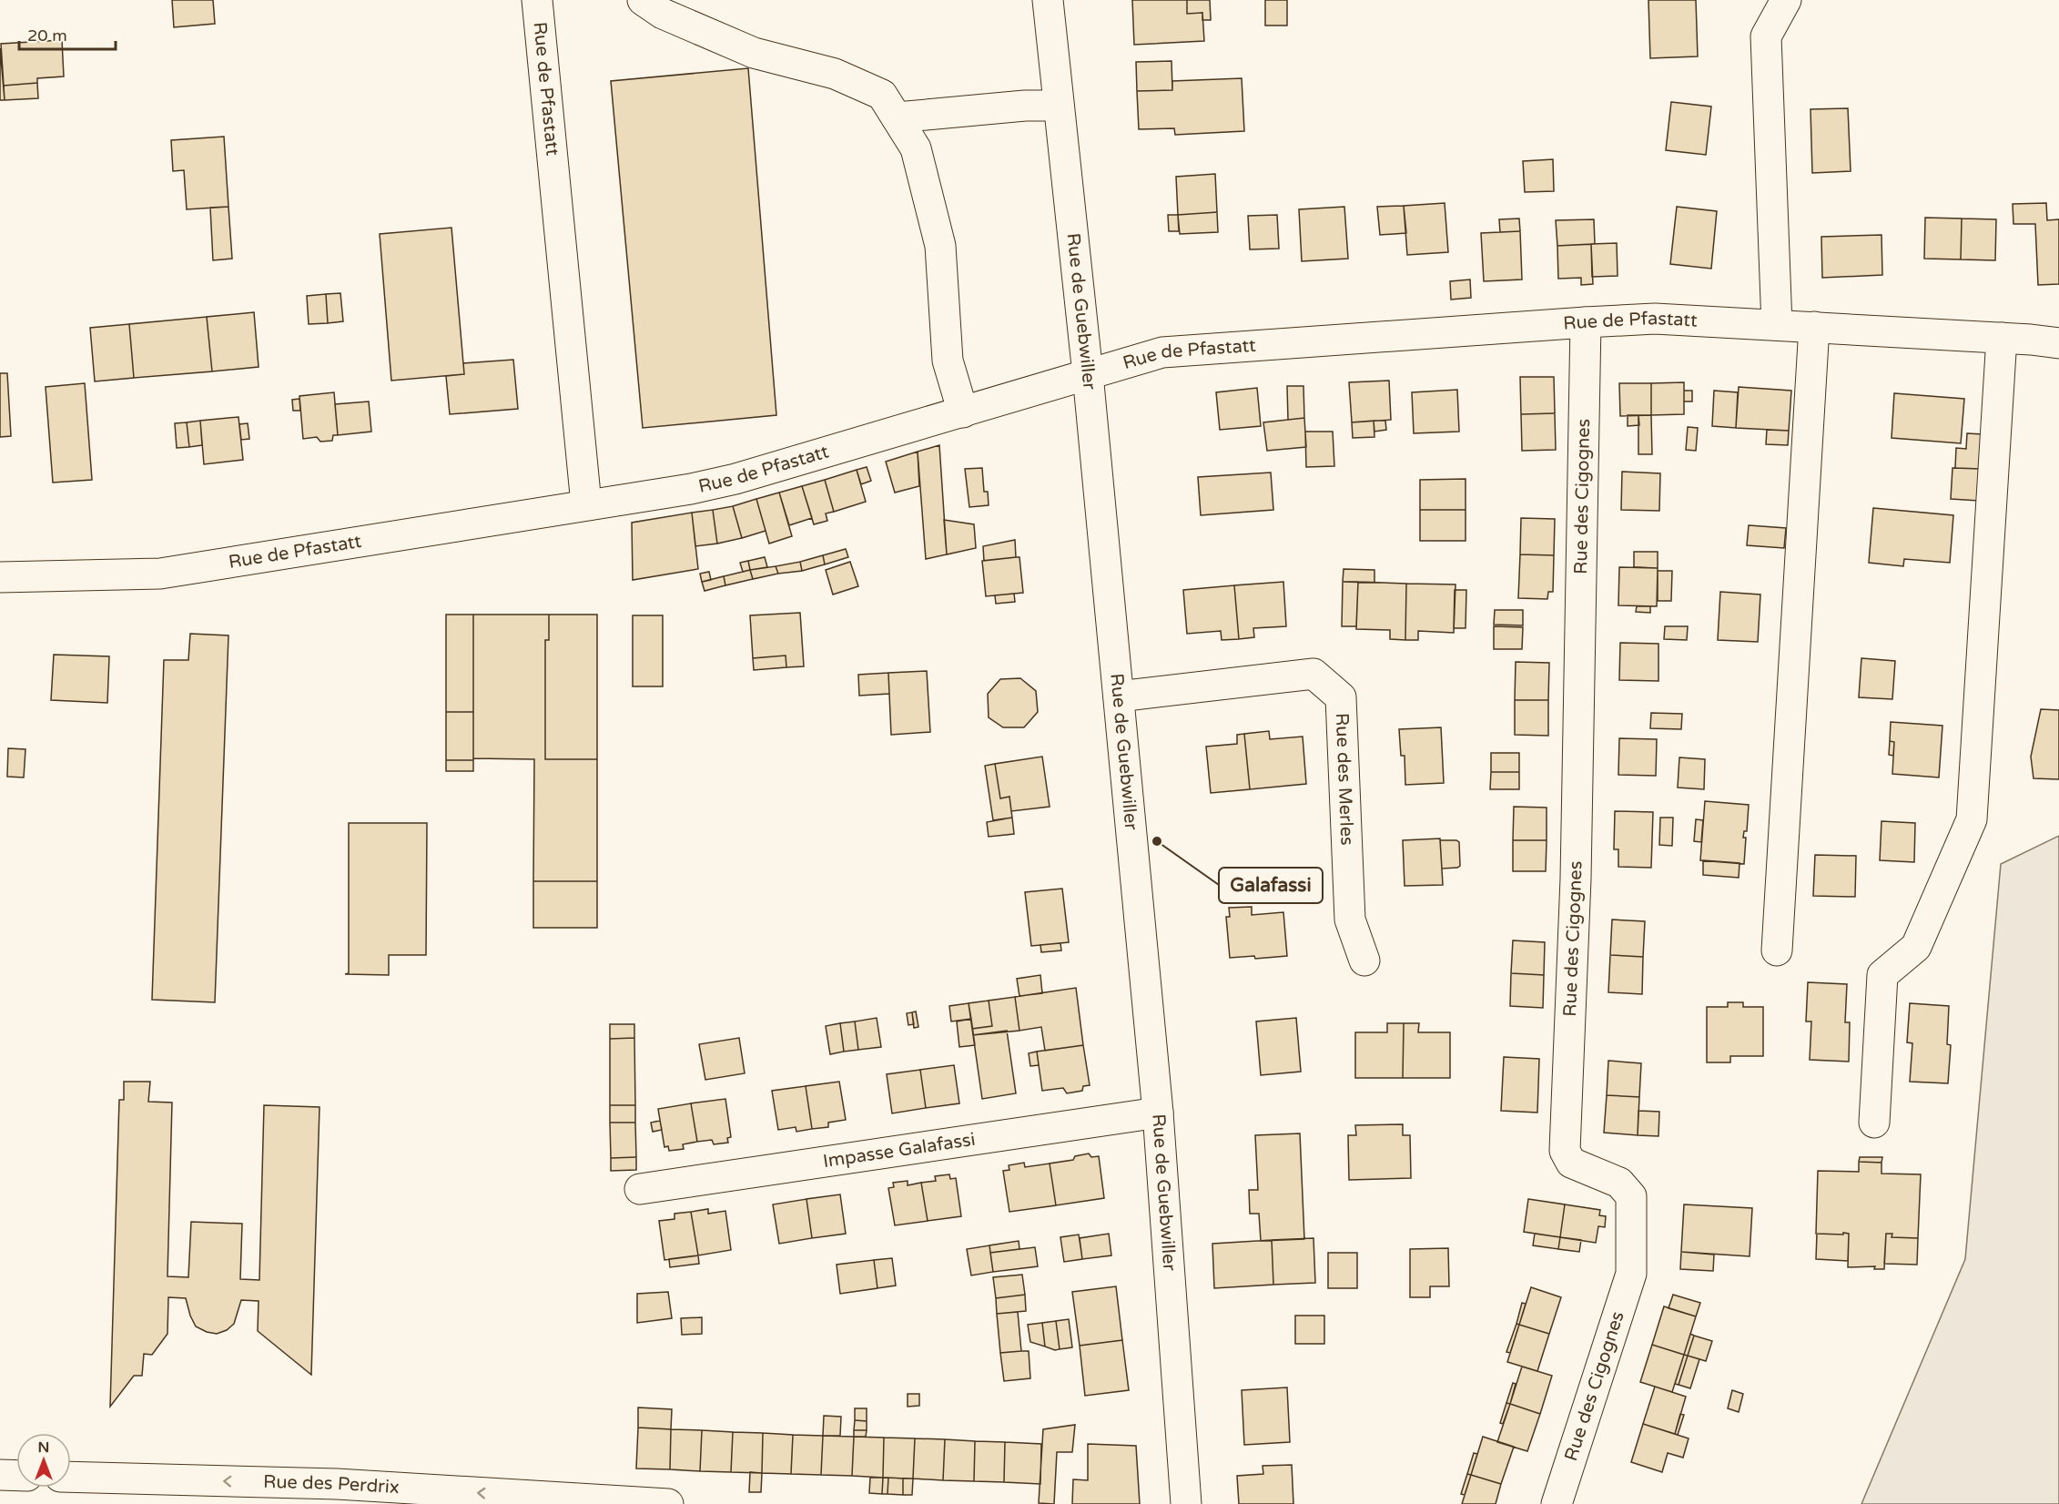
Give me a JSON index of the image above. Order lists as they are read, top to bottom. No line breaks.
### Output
{"streets":{"street":["Rue de Pfastatt","Rue de Guebwiller","Rue des Cigognes","Rue des Merles","Impasse Galafassi","Rue des Perdrix"]},"crossings":[["Rue de Pfastatt","Rue de Guebwiller"],["Rue de Pfastatt","Rue des Cigognes"],["Rue de Guebwiller","Rue des Merles"],["Rue de Guebwiller","Impasse Galafassi"]],"one_way":["Rue des Perdrix"],"places":["Galafassi"],"scale_bar":"20 m","north":"top"}
